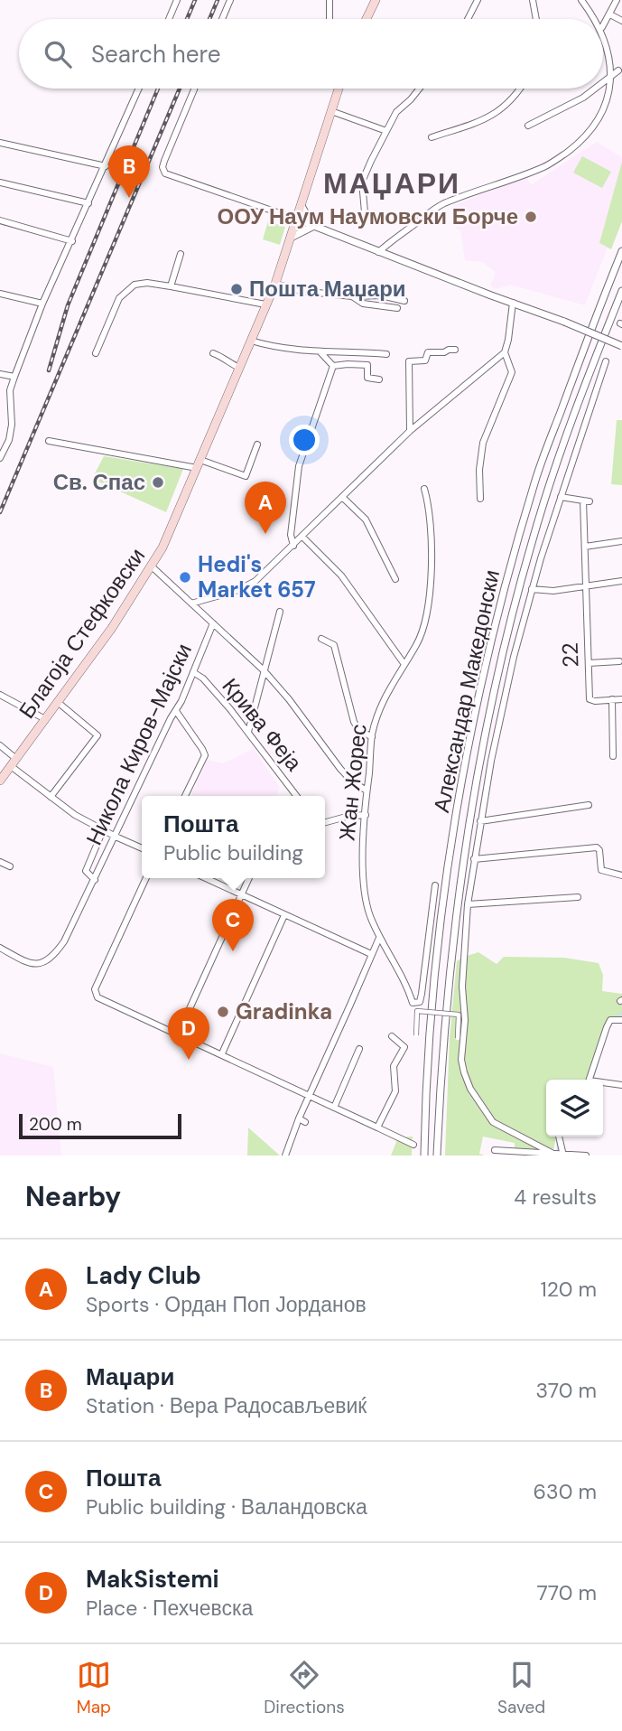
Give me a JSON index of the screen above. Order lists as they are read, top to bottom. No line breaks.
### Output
{"streets":{"main road":["Благоја Стефковски"],"street":["22","Александар Македонски","Крива Феја","Никола Киров-Мајски","Жан Жорес"]},"crossings":[["Крива Феја","Никола Киров-Мајски"]],"districts":["МАЏАРИ"],"places":["ООУ Наум Наумовски Борче","Пошта Маџари","Св. Спас","Hedi's Market 657","Gradinka"],"scale_bar":"200 m","page":{"search":"Search here","pins":["B","A","C","D"],"popup":["Пошта","Public building"],"scale":"200 m","heading":["Nearby","4 results"],"list":[{"mark":"A","name":"Lady Club","note":"Sports · Ордан Поп Јорданов","value":"120 m"},{"mark":"B","name":"Маџари","note":"Station · Вера Радосављевиќ","value":"370 m"},{"mark":"C","name":"Пошта","note":"Public building · Валандовска","value":"630 m"},{"mark":"D","name":"MakSistemi","note":"Place · Пехчевска","value":"770 m"}],"nav":["Map","Directions","Saved"]}}
